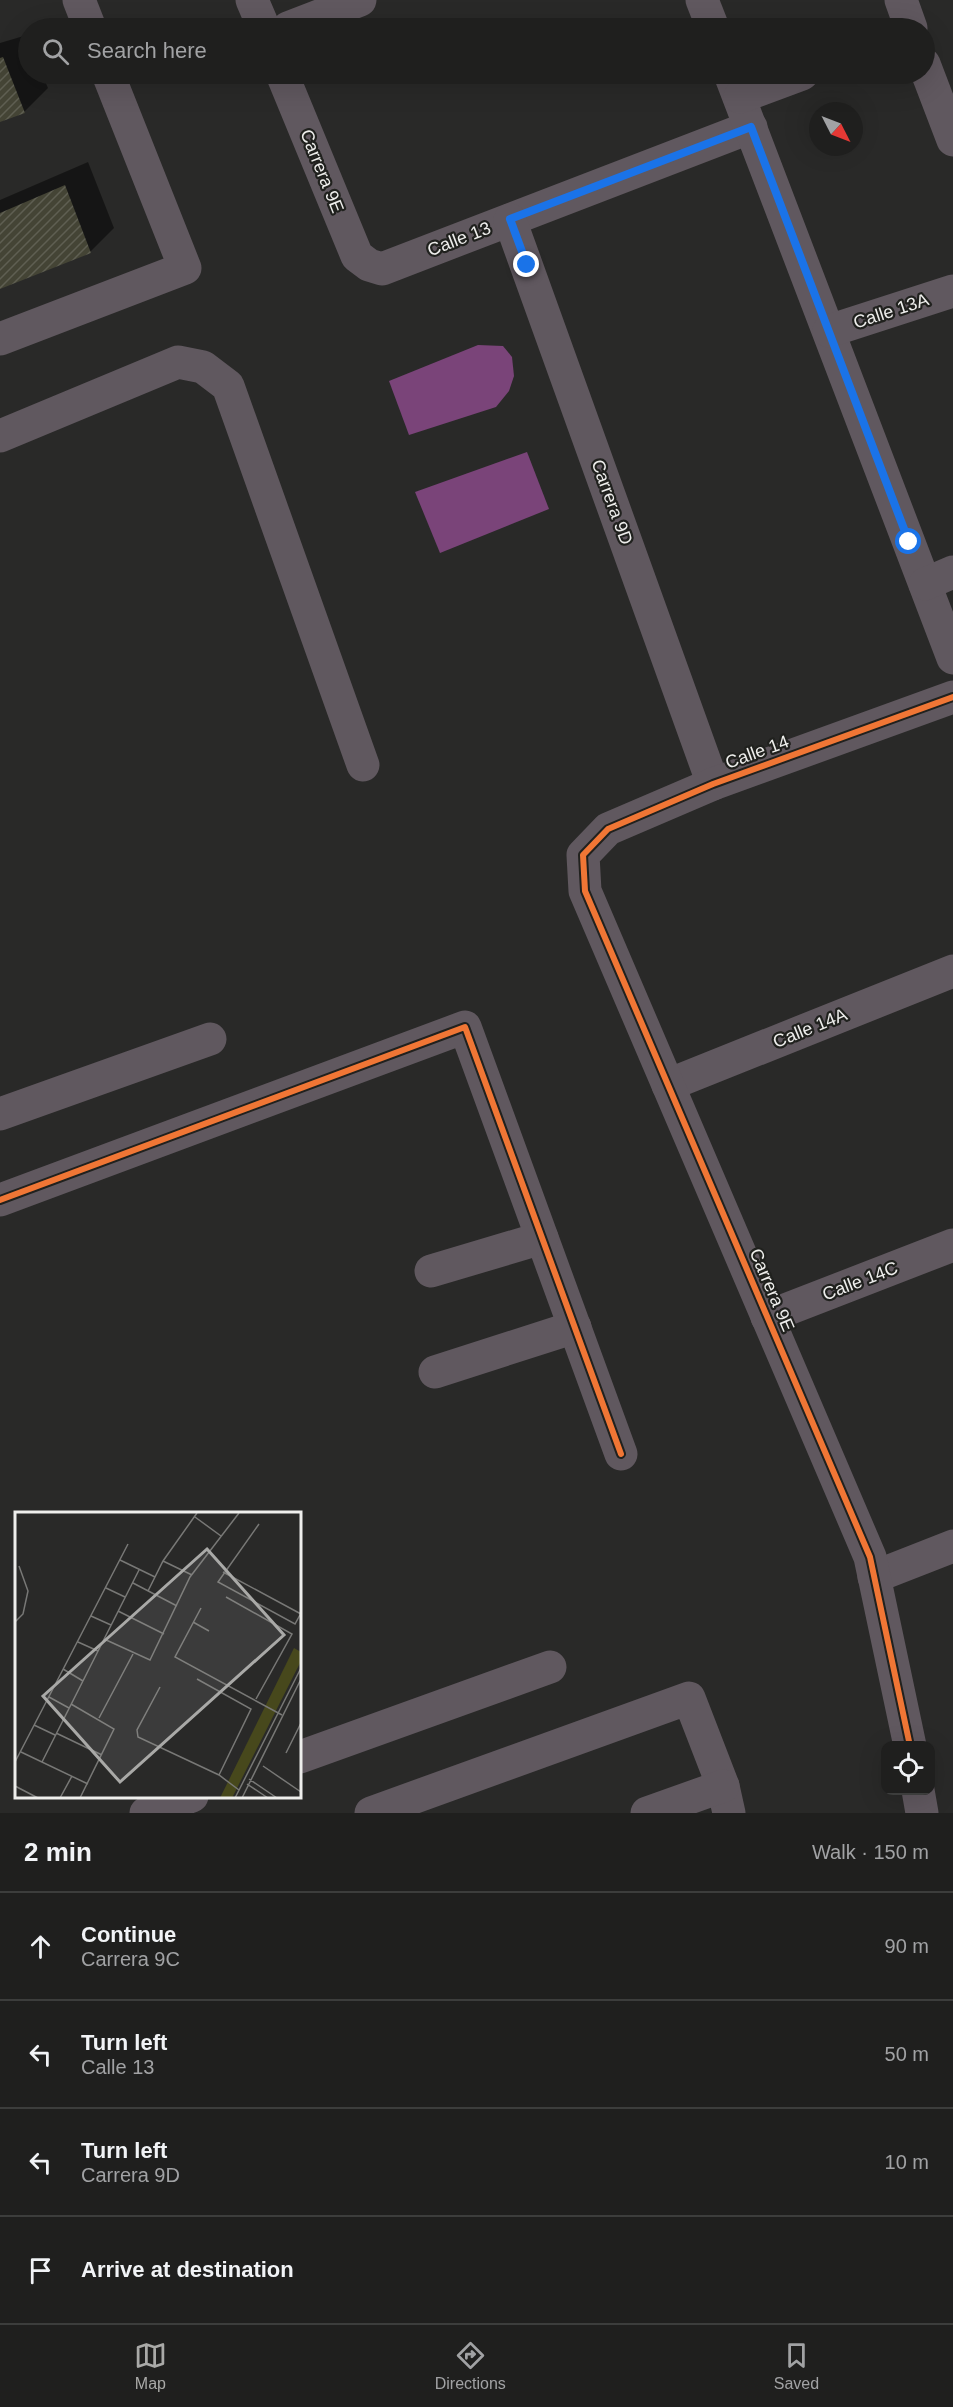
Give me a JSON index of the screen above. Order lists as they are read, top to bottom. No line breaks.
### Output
{"streets":{"street":["Carrera 9E","Calle 13","Calle 13A","Carrera 9D","Calle 14","Calle 14A","Calle 14C"]},"crossings":[["Carrera 9E","Calle 13"],["Carrera 9E","Calle 14"],["Carrera 9E","Calle 14A"],["Carrera 9E","Calle 14C"],["Calle 13","Carrera 9D"],["Carrera 9D","Calle 14"]],"north":"bottom right","page":{"search":"Search here","heading":["2 min","Walk · 150 m"],"list":[["Continue","Carrera 9C","90 m"],["Turn left","Calle 13","50 m"],["Turn left","Carrera 9D","10 m"],"Arrive at destination"],"nav":["Map","Directions","Saved"]}}
